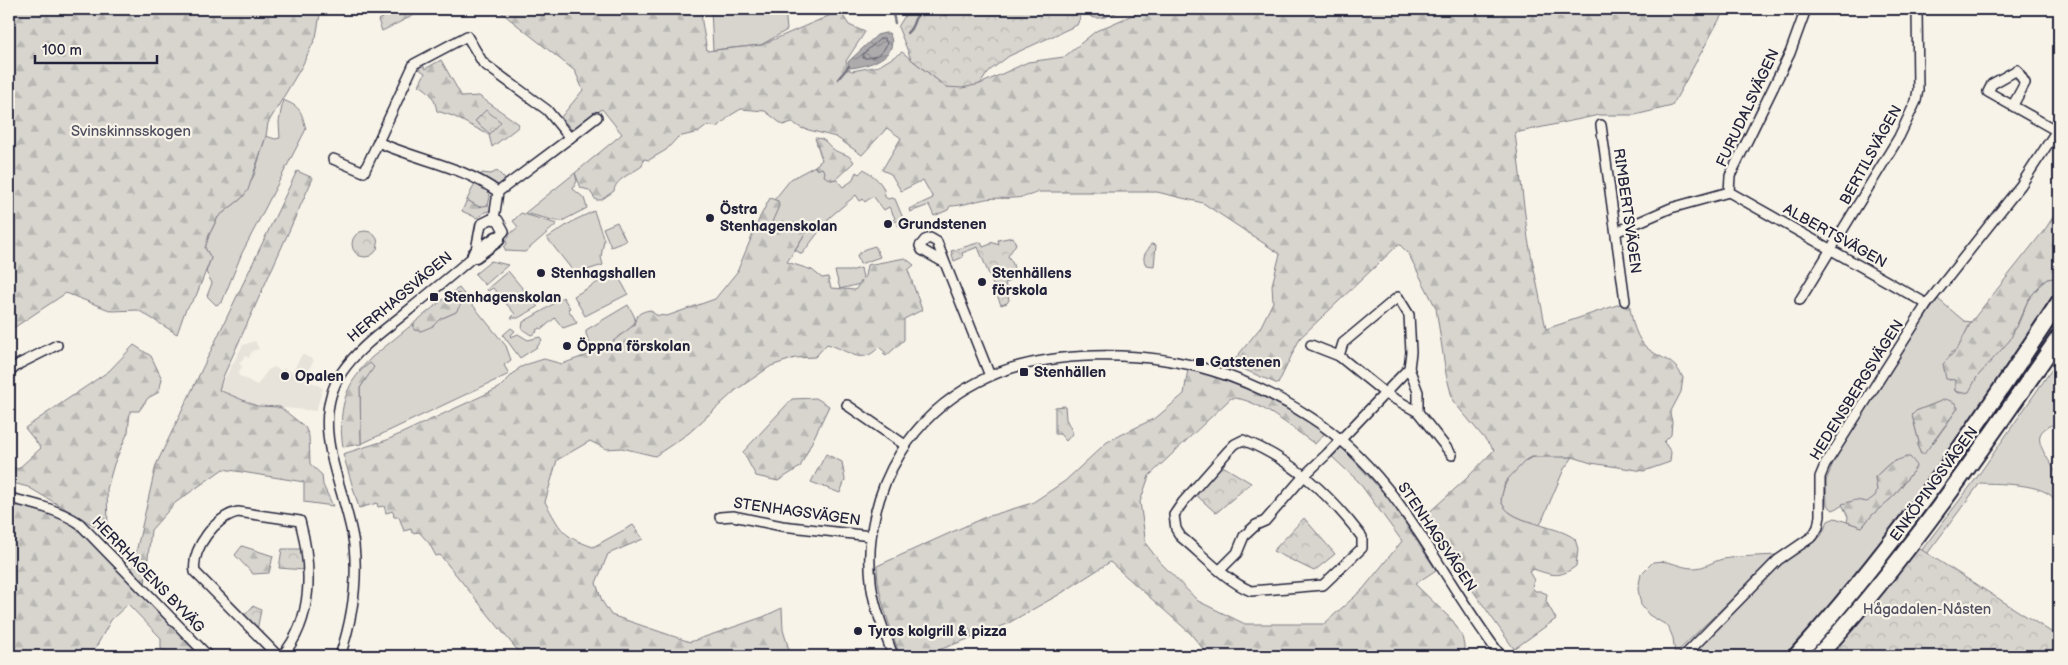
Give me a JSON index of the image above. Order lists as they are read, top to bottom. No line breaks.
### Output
{"streets":{"main road":["ENKÖPINGSVÄGEN"],"street":["FURUDALSVÄGEN","BERTILSVÄGEN","RIMBERTSVÄGEN","ALBERTSVÄGEN","HERRHAGSVÄGEN","HEDENSBERGSVÄGEN","STENHAGSVÄGEN","HERRHAGENS BYVÄG"]},"crossings":[["FURUDALSVÄGEN","ALBERTSVÄGEN"],["BERTILSVÄGEN","ALBERTSVÄGEN"],["ALBERTSVÄGEN","HEDENSBERGSVÄGEN"]],"parks":["Svinskinnsskogen","Hågadalen-Nåsten"],"places":{"other":["Östra Stenhagenskolan","Grundstenen","Stenhagshallen","Stenhällens förskola","Öppna förskolan","Opalen","Tyros kolgrill & pizza"],"transit":["Stenhagenskolan","Gatstenen","Stenhällen"]},"scale_bar":"100 m"}
